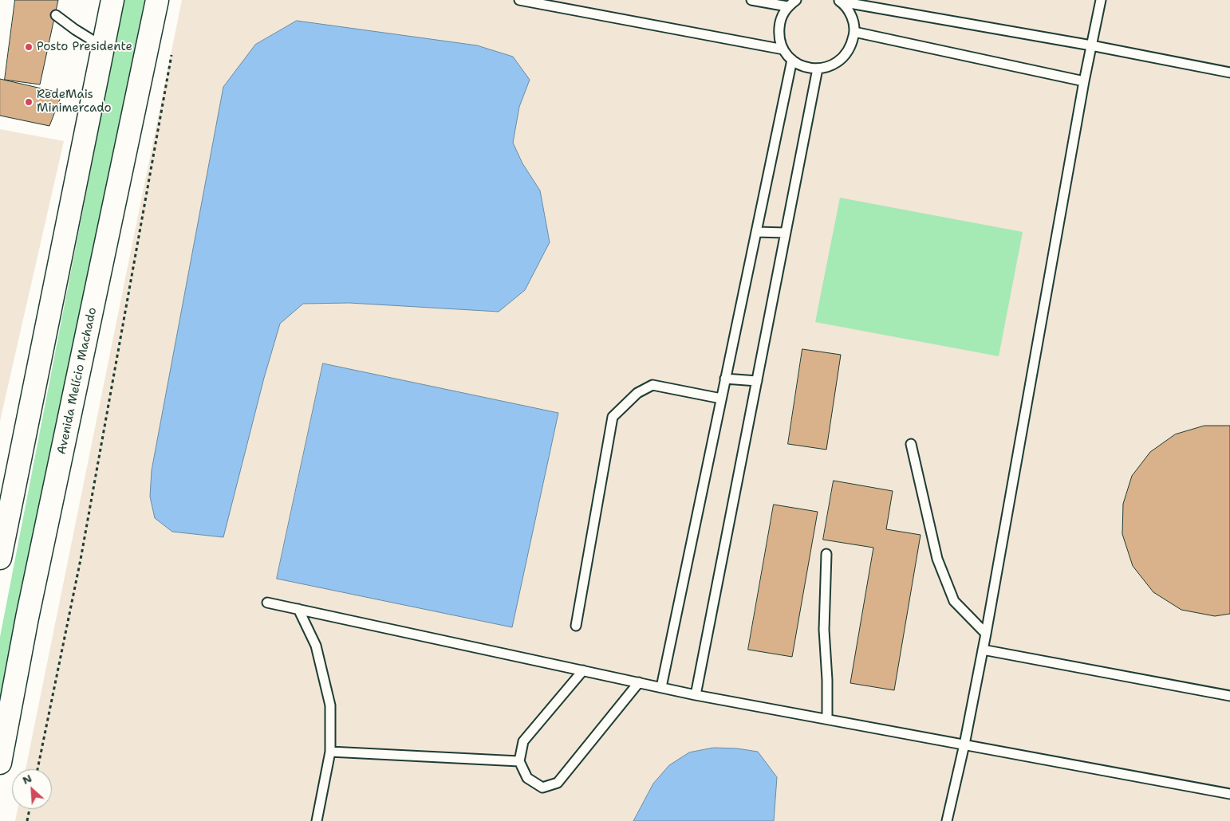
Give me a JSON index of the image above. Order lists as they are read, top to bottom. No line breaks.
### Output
{"streets":{"main road":["Avenida Melício Machado"]},"places":["Posto Presidente","RedeMais Minimercado"],"north":"top left"}
